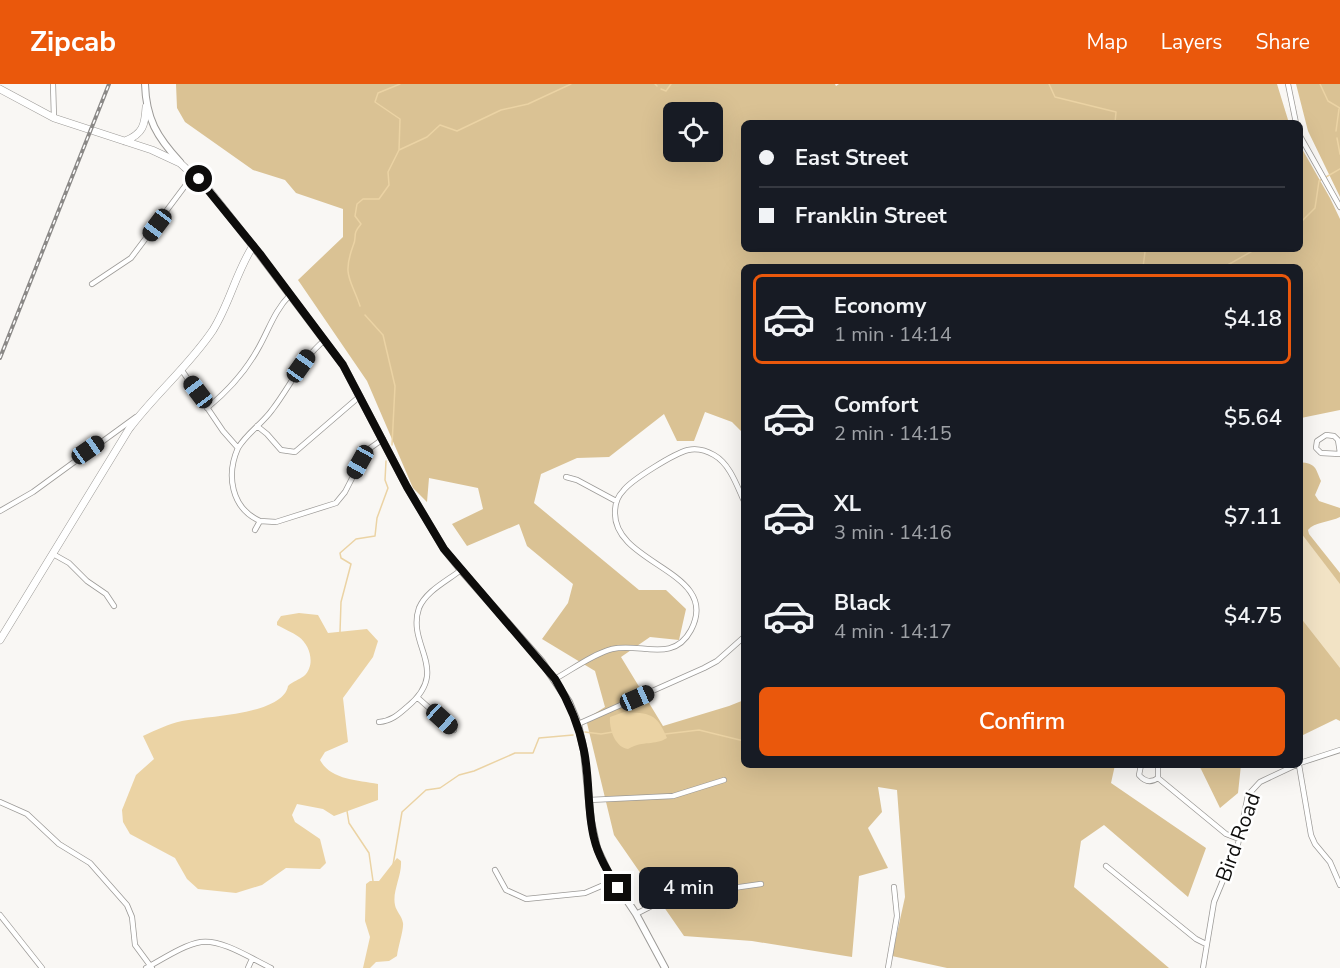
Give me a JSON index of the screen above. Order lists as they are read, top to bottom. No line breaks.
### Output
{"streets":{"street":["Bird Road"]},"page":{"header":"Zipcab","nav":["Map","Layers","Share"],"banner":["East Street","Franklin Street"],"list":[{"name":"Economy","note":"1 min · 14:14","value":"$4.18"},{"name":"Comfort","note":"2 min · 14:15","value":"$5.64"},{"name":"XL","note":"3 min · 14:16","value":"$7.11"},{"name":"Black","note":"4 min · 14:17","value":"$4.75"}],"buttons":"Confirm","bubble":"4 min"}}
